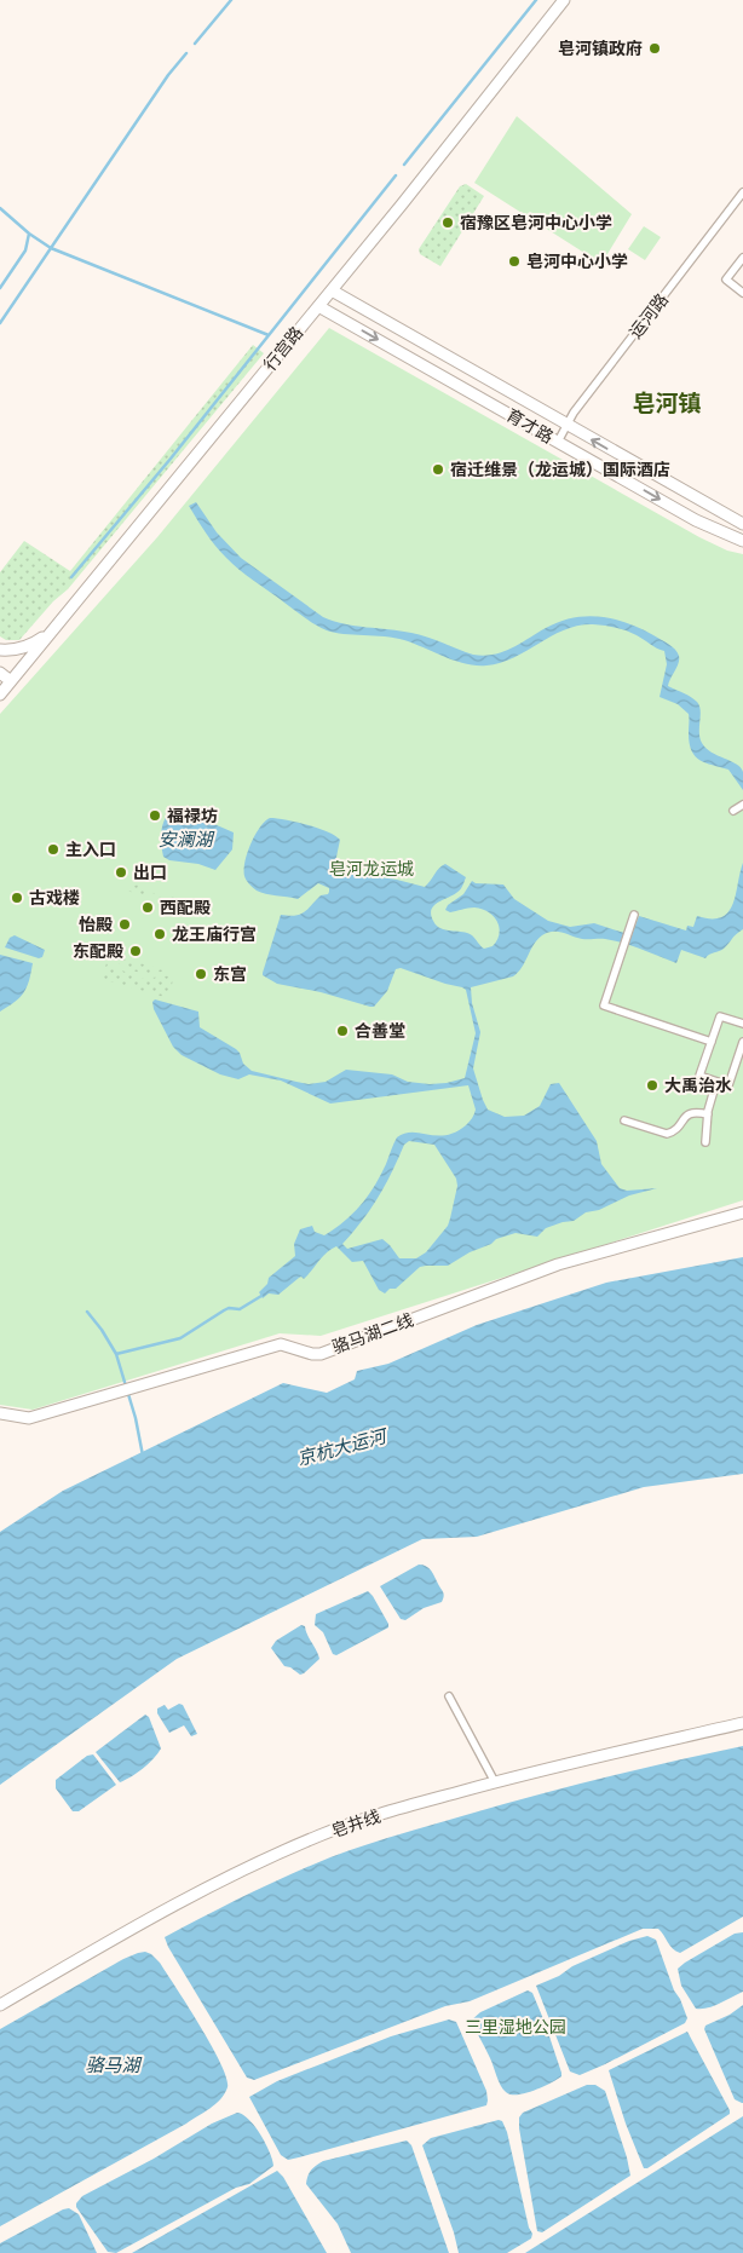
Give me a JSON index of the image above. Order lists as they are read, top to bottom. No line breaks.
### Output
{"streets":{"street":["运河路","行宫路","育才路","骆马湖二线","皂井线"]},"crossings":[["运河路","育才路"],["行宫路","育才路"]],"districts":["皂河镇"],"water":["安澜湖","京杭大运河","骆马湖"],"parks":["皂河龙运城","三里湿地公园"],"places":["皂河镇政府","宿豫区皂河中心小学","皂河中心小学","宿迁维景（龙运城）国际酒店","福禄坊","主入口","出口","古戏楼","西配殿","怡殿","龙王庙行宫","东配殿","东宫","合善堂","大禹治水"]}
